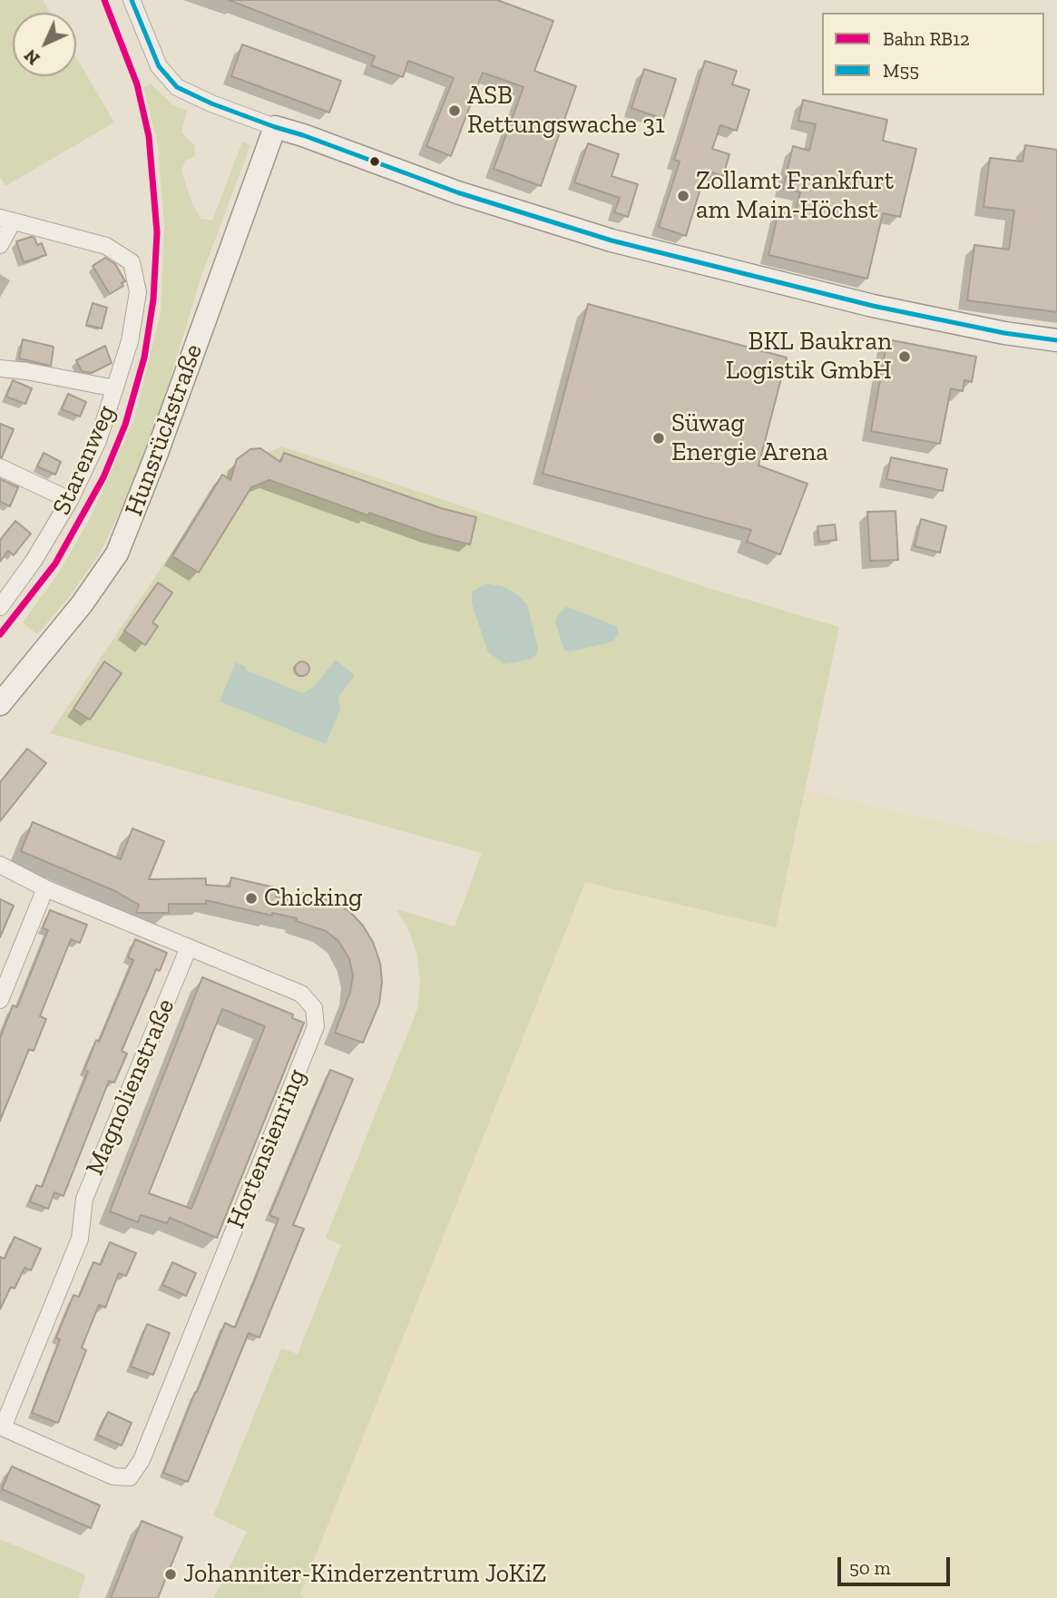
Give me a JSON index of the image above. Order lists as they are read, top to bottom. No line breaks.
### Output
{"streets":{"main road":["Hunsrückstraße"],"street":["Starenweg","Magnolienstraße","Hortensienring"]},"crossings":[["Magnolienstraße","Hortensienring"]],"places":["ASB Rettungswache 31","Zollamt Frankfurt am Main-Höchst","BKL Baukran Logistik GmbH","Süwag Energie Arena","Chicking","Johanniter-Kinderzentrum JoKiZ"],"lines":["rail line RB12","transit line M55"],"legend":["Bahn RB12","M55"],"scale_bar":"50 m","north":"bottom left"}
